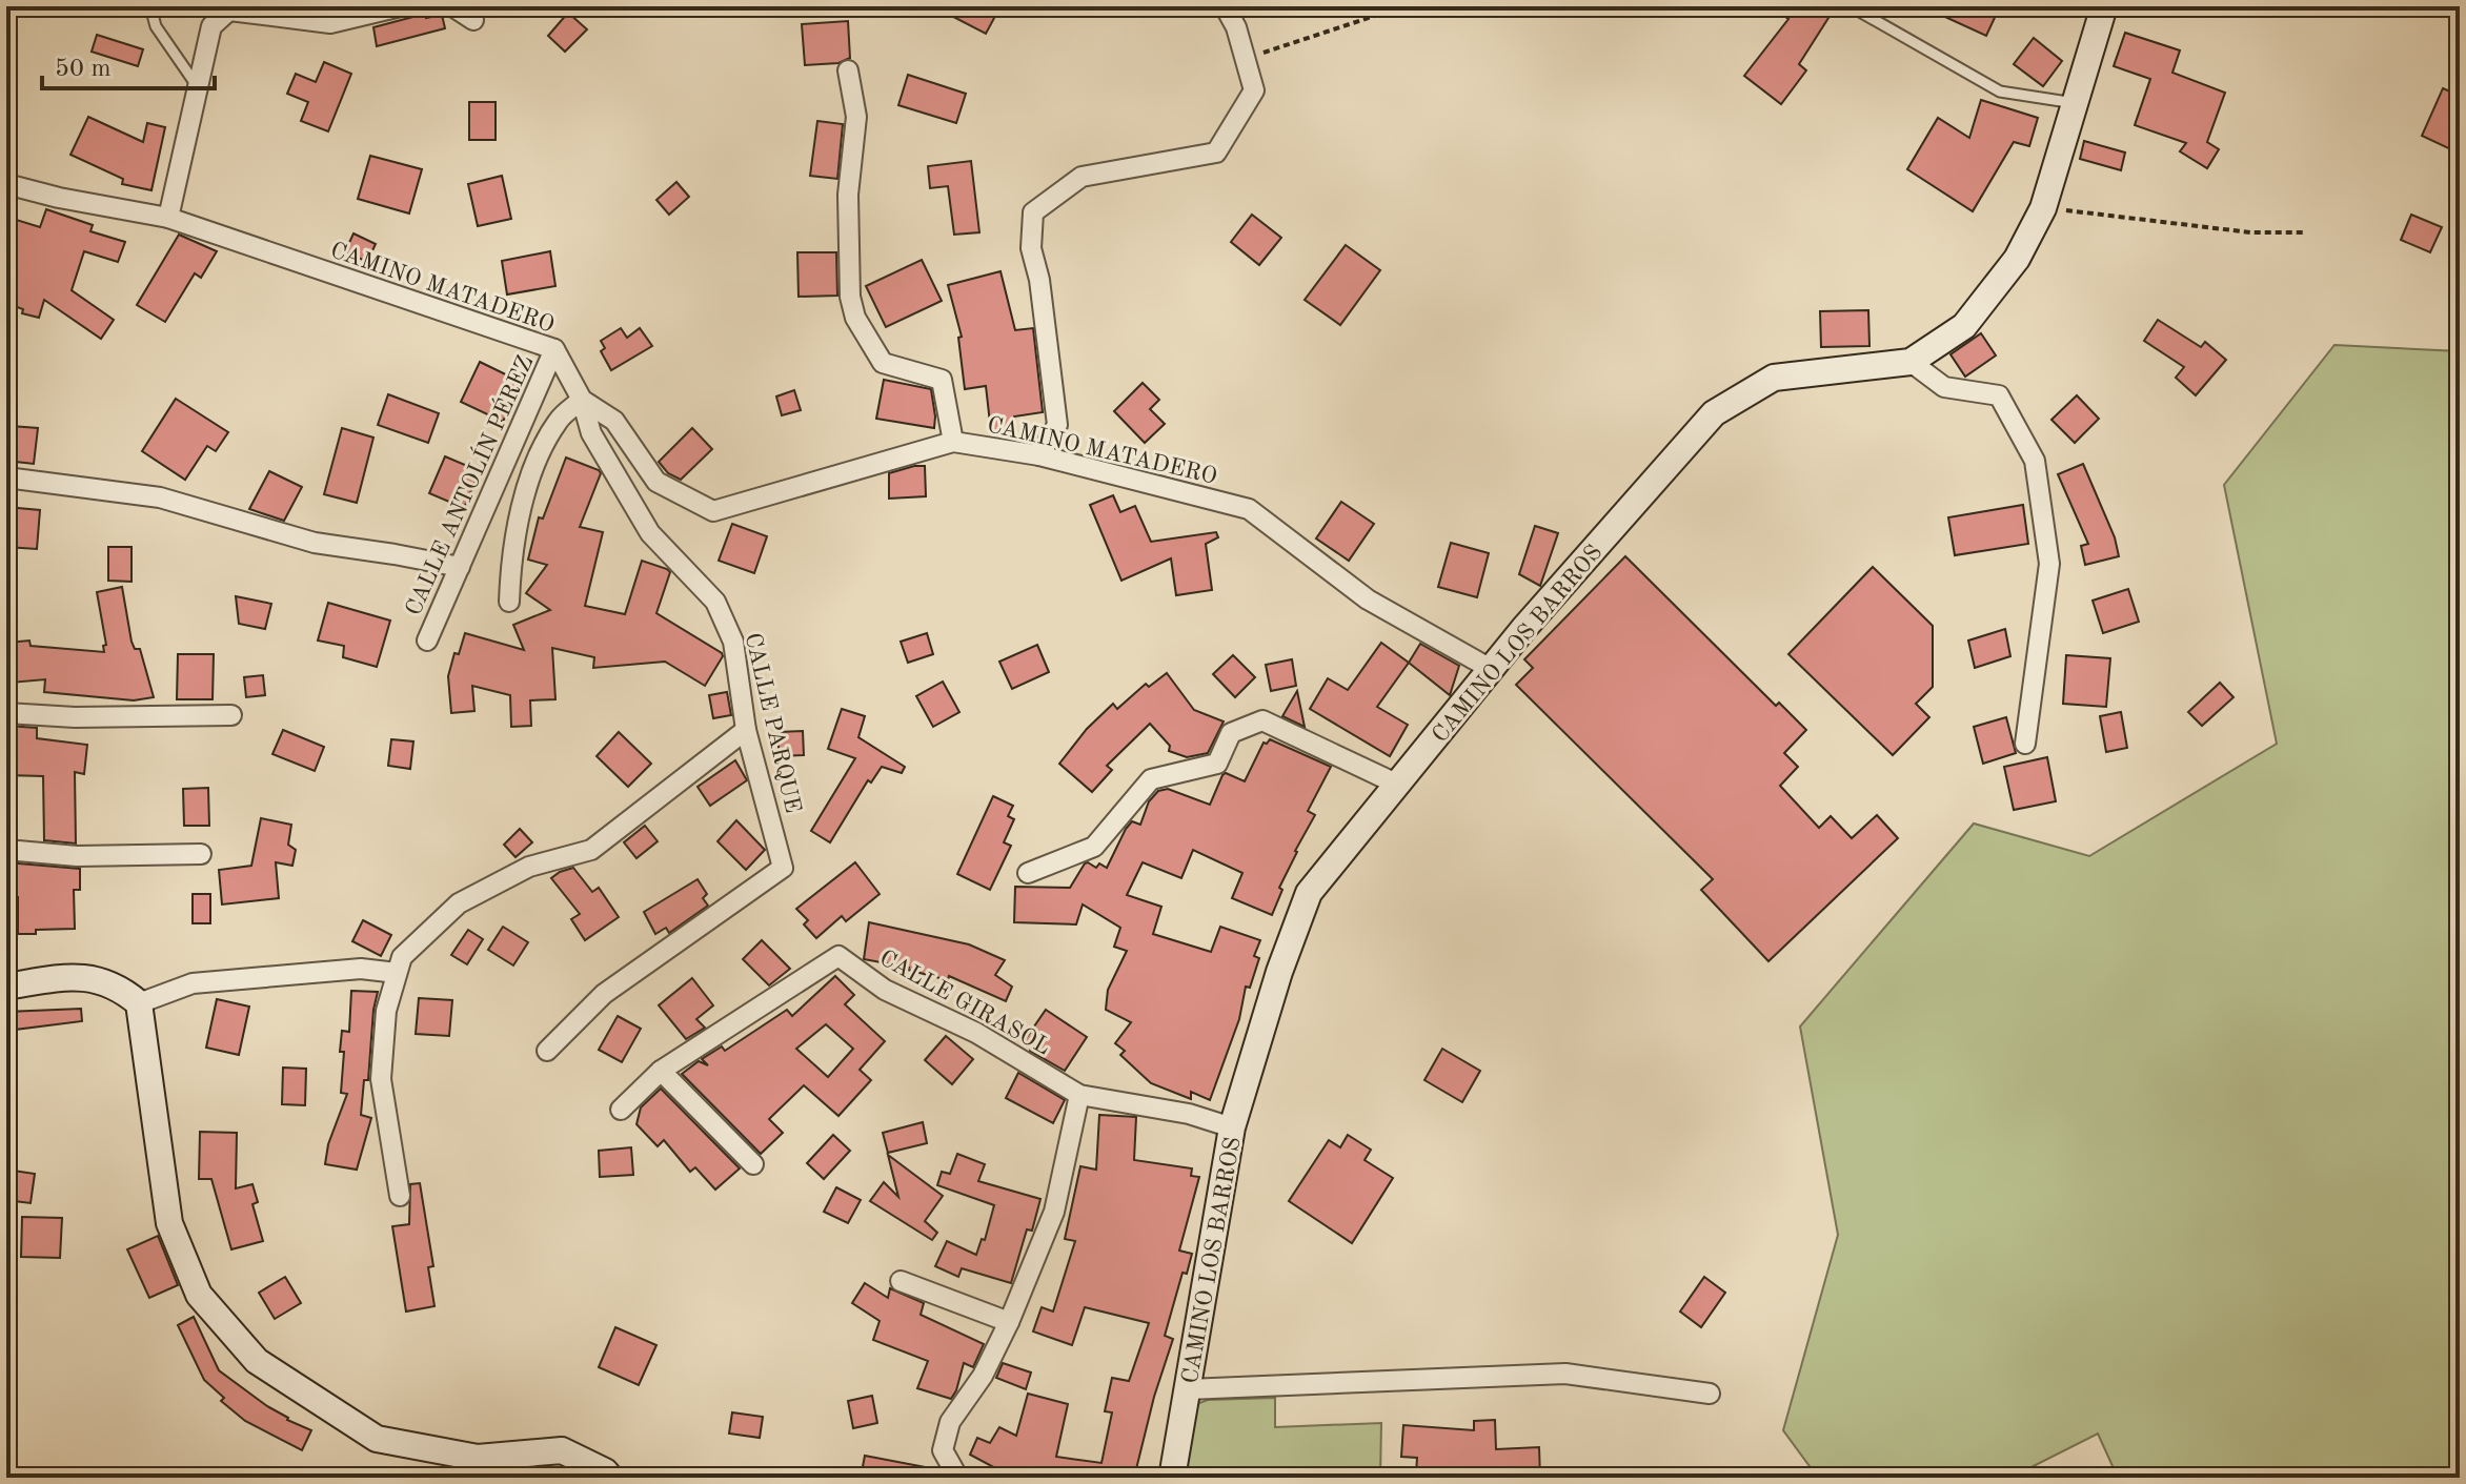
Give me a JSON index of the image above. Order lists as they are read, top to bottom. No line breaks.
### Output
{"streets":{"street":["CAMINO MATADERO","CALLE ANTOLÍN PÉREZ","CAMINO LOS BARROS","CALLE PARQUE","CALLE GIRASOL"]},"crossings":[["CAMINO MATADERO","CALLE ANTOLÍN PÉREZ"],["CAMINO MATADERO","CAMINO LOS BARROS"],["CAMINO MATADERO","CALLE PARQUE"],["CAMINO LOS BARROS","CALLE GIRASOL"]],"scale_bar":"50 m"}
